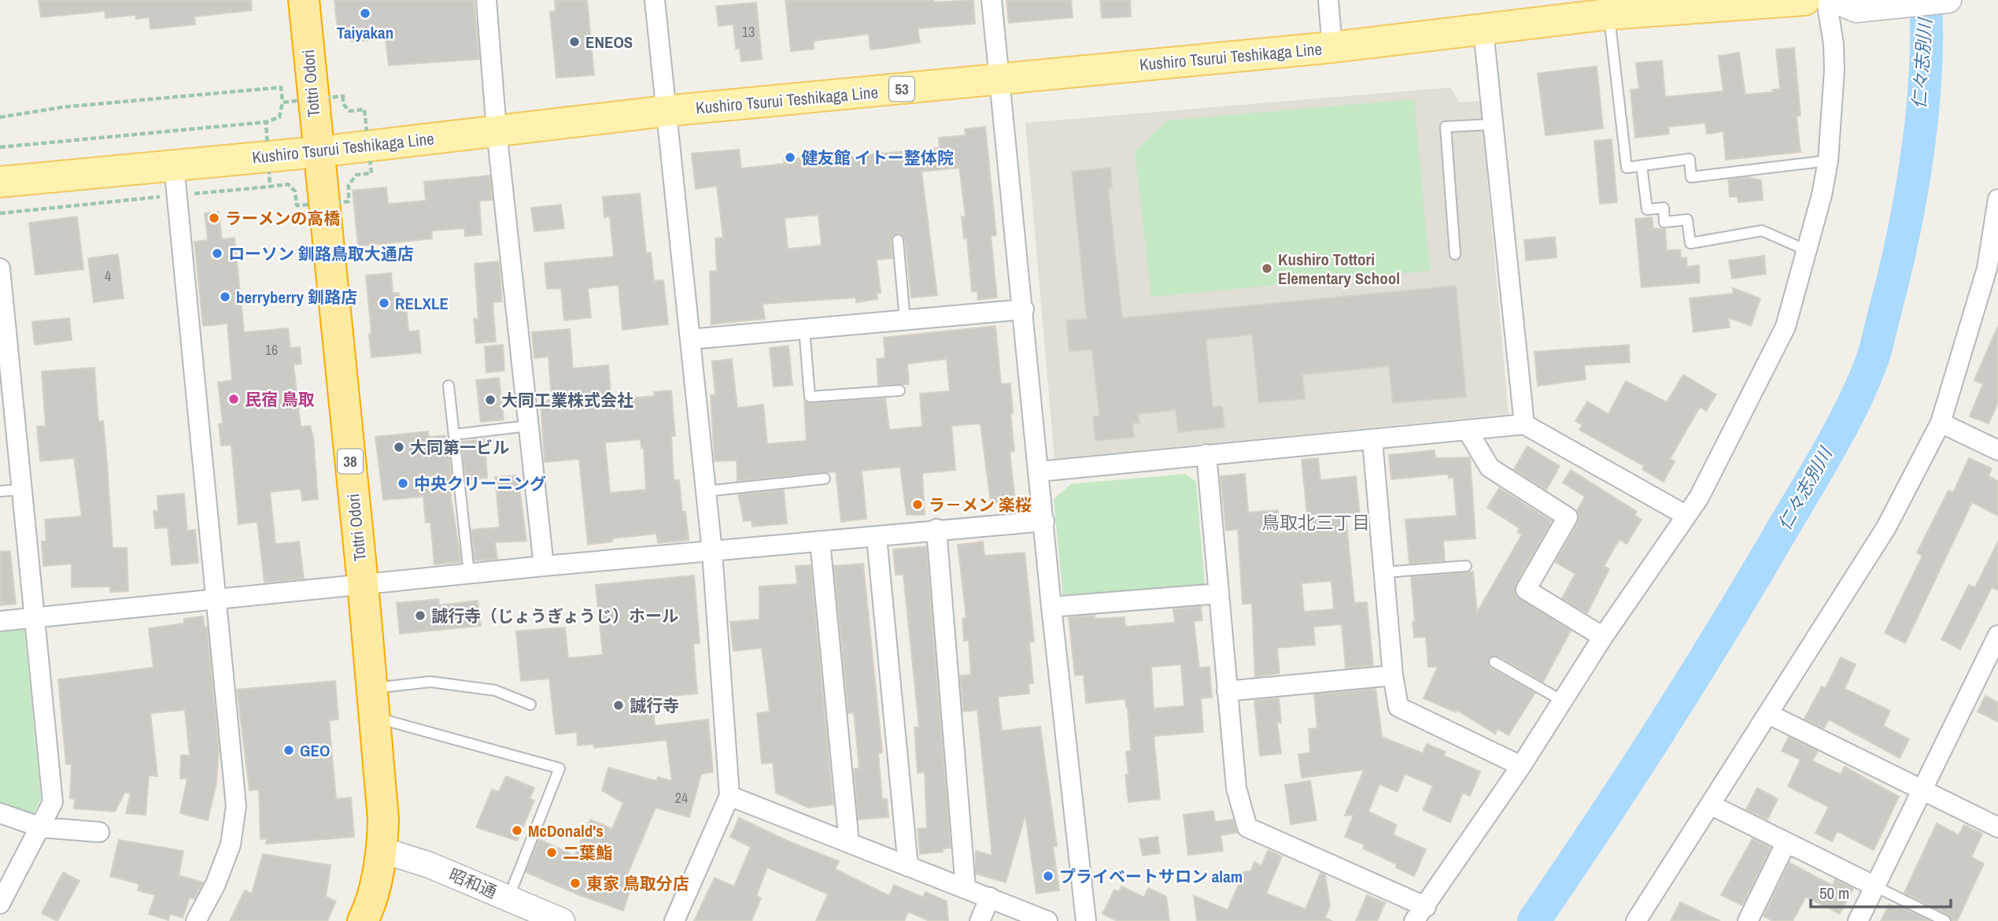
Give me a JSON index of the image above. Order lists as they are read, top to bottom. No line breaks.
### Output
{"streets":{"highway":["Tottri Odori","38"],"main road":["Kushiro Tsurui Teshikaga Line","53"],"street":["昭和通"]},"crossings":[["Kushiro Tsurui Teshikaga Line","Tottri Odori"],["Tottri Odori","昭和通"]],"districts":["鳥取北三丁目"],"water":["仁々志別川"],"places":["Taiyakan","ENEOS","健友館 イトー整体院","ラーメンの高橋","ローソン 釧路鳥取大通店","Kushiro Tottori Elementary School","berryberry 釧路店","RELXLE","民宿 鳥取","大同工業株式会社","大同第一ビル","中央クリーニング","ラ－メン 楽桜","誠行寺（じょうぎょうじ）ホール","誠行寺","GEO","McDonald's","二葉鮨","プライベートサロン alam","東家 鳥取分店"],"house_numbers":["13","4","16","24"],"scale_bar":"50 m"}
